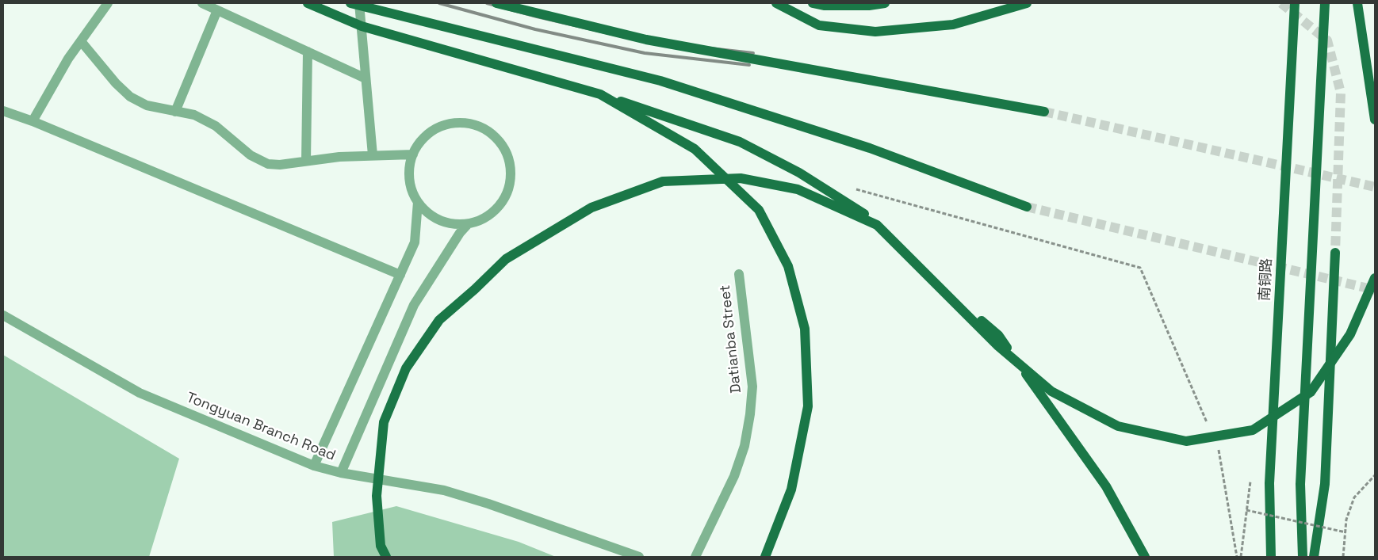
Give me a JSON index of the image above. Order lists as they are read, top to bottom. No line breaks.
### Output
{"streets":{"main road":["南铜路"],"street":["Datianba Street","Tongyuan Branch Road"]}}
